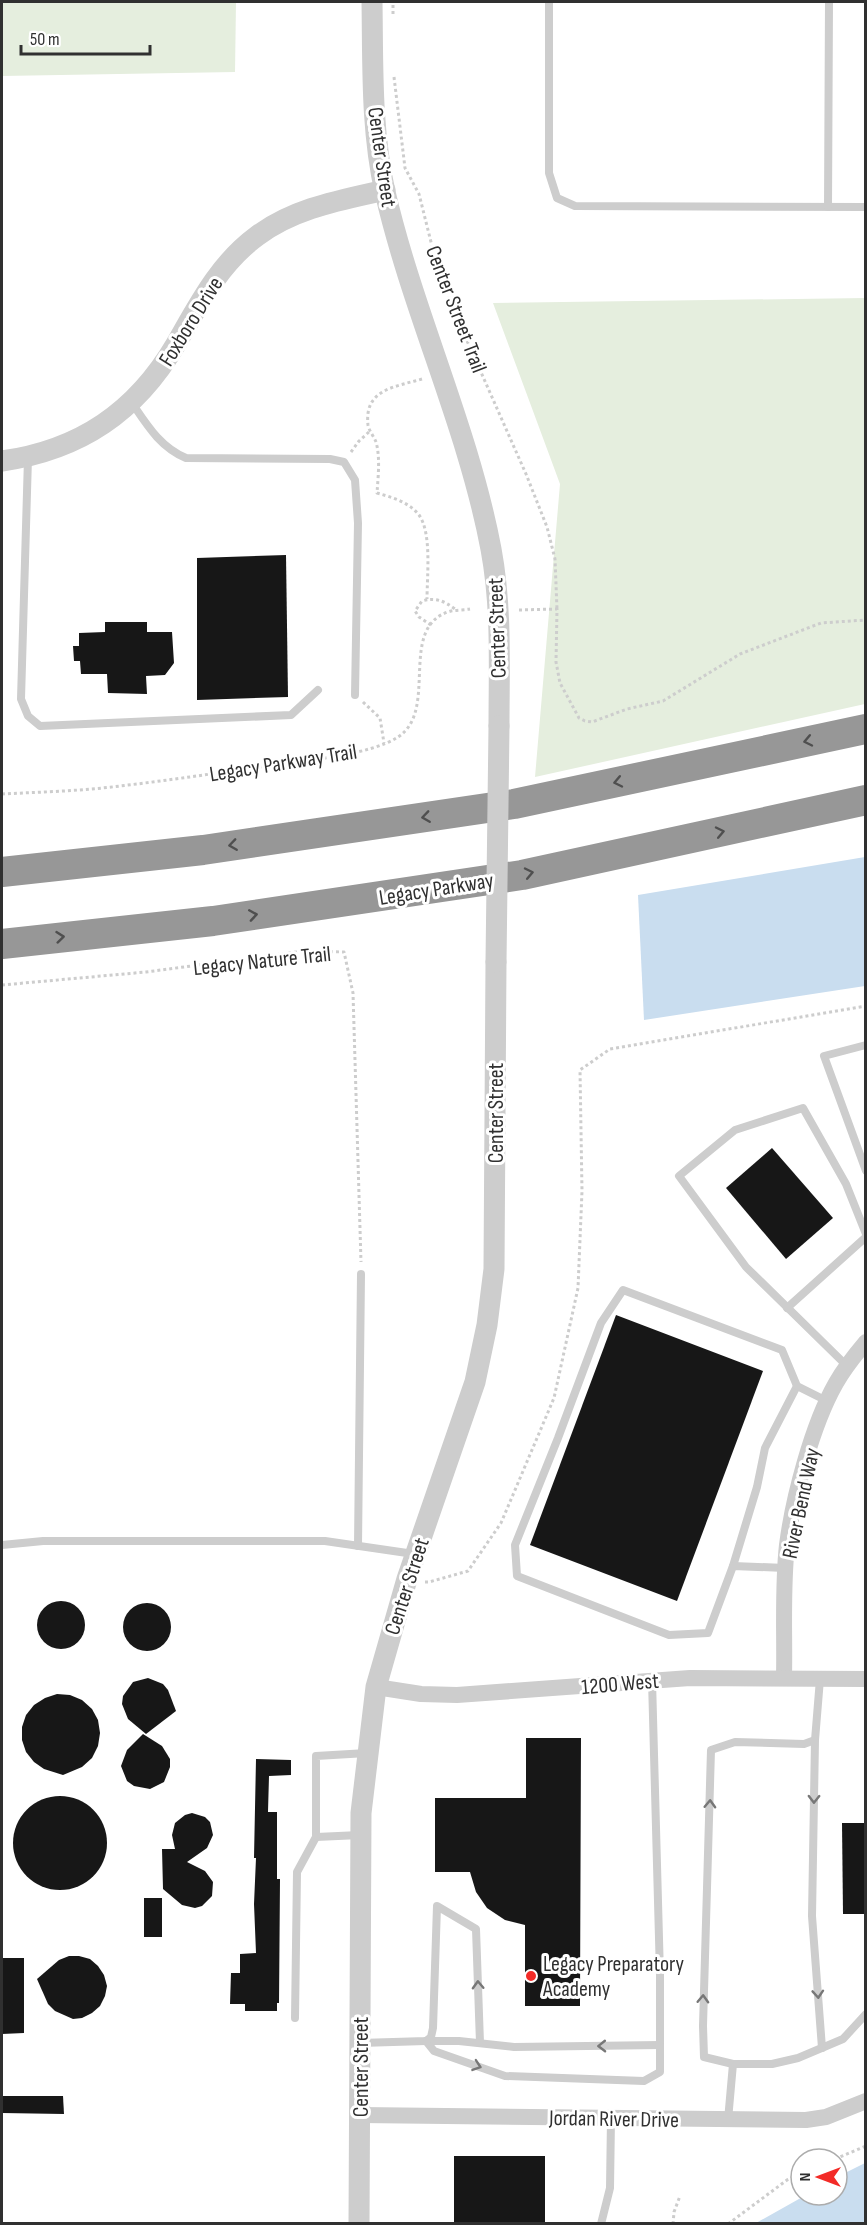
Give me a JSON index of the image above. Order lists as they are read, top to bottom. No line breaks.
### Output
{"streets":{"highway":["Legacy Parkway"],"street":["Center Street","Foxboro Drive","River Bend Way","1200 West","Jordan River Drive"],"path":["Center Street Trail","Legacy Parkway Trail","Legacy Nature Trail"]},"crossings":[["Center Street","Foxboro Drive"],["Center Street","1200 West"],["Center Street","Jordan River Drive"],["River Bend Way","1200 West"]],"places":["Legacy Preparatory Academy"],"scale_bar":"50 m","north":"left"}
